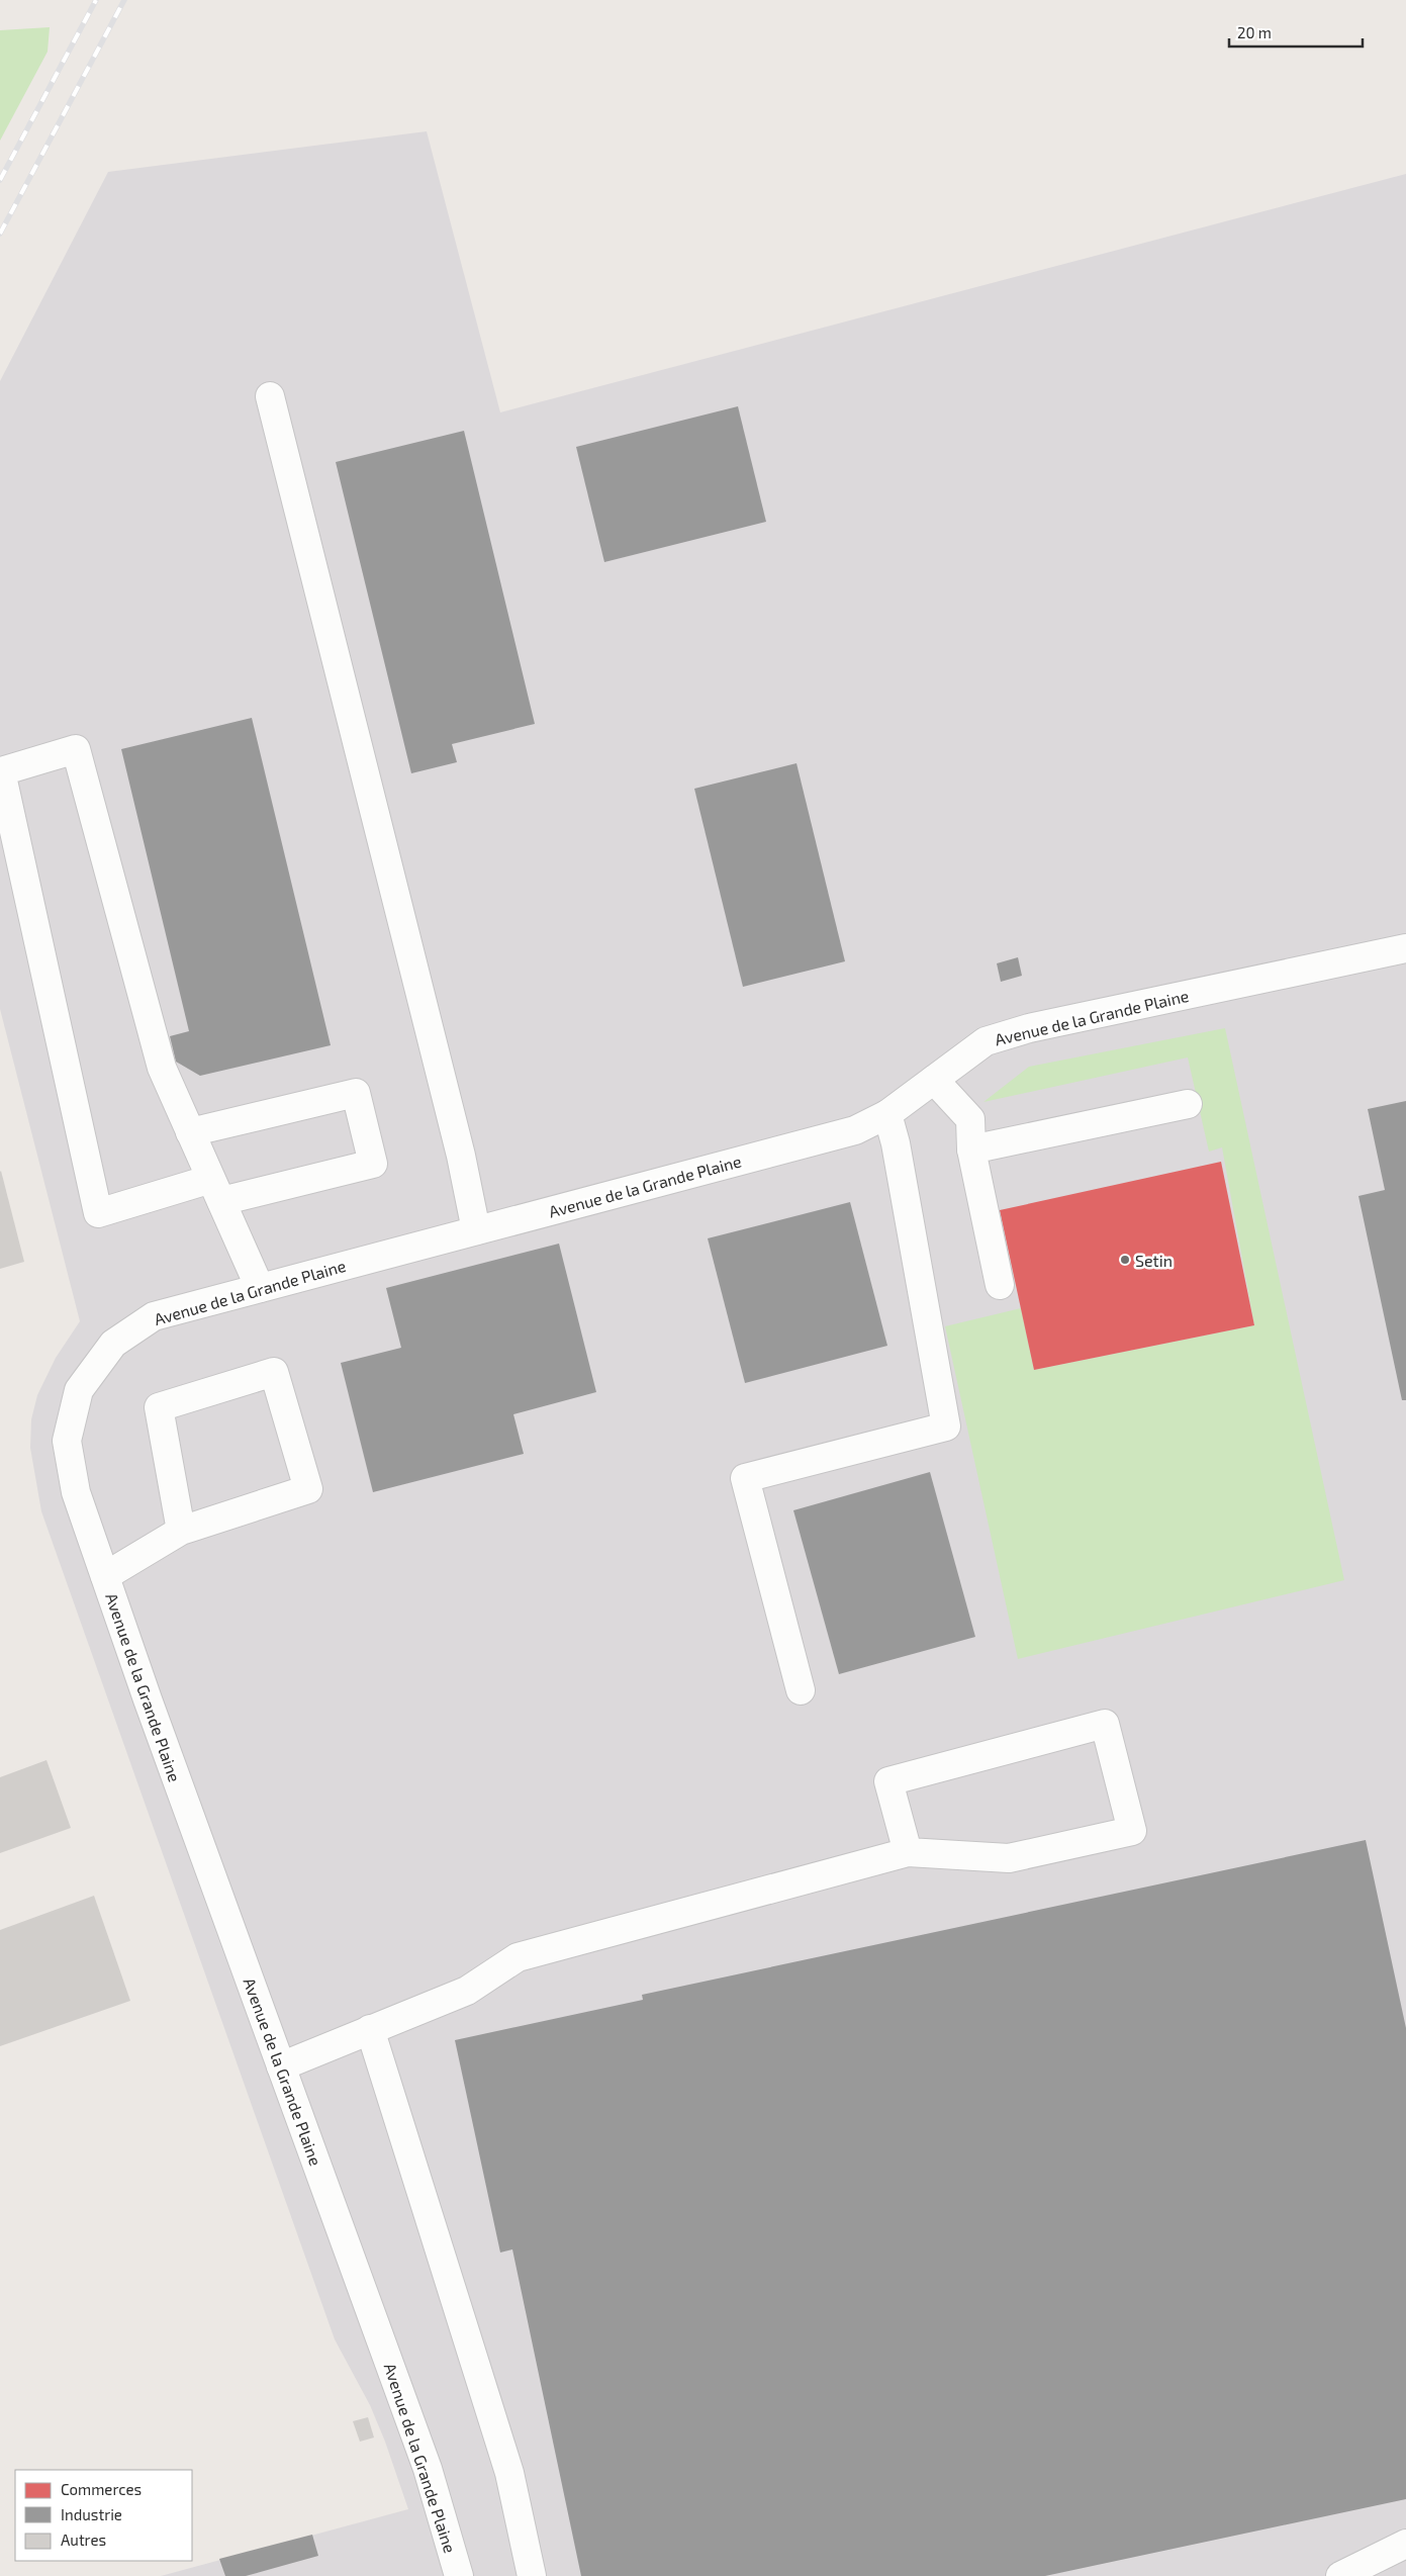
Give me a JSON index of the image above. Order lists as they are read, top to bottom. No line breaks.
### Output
{"streets":{"street":["Avenue de la Grande Plaine"]},"places":["Setin"],"legend":["Commerces","Industrie","Autres"],"scale_bar":"20 m"}
